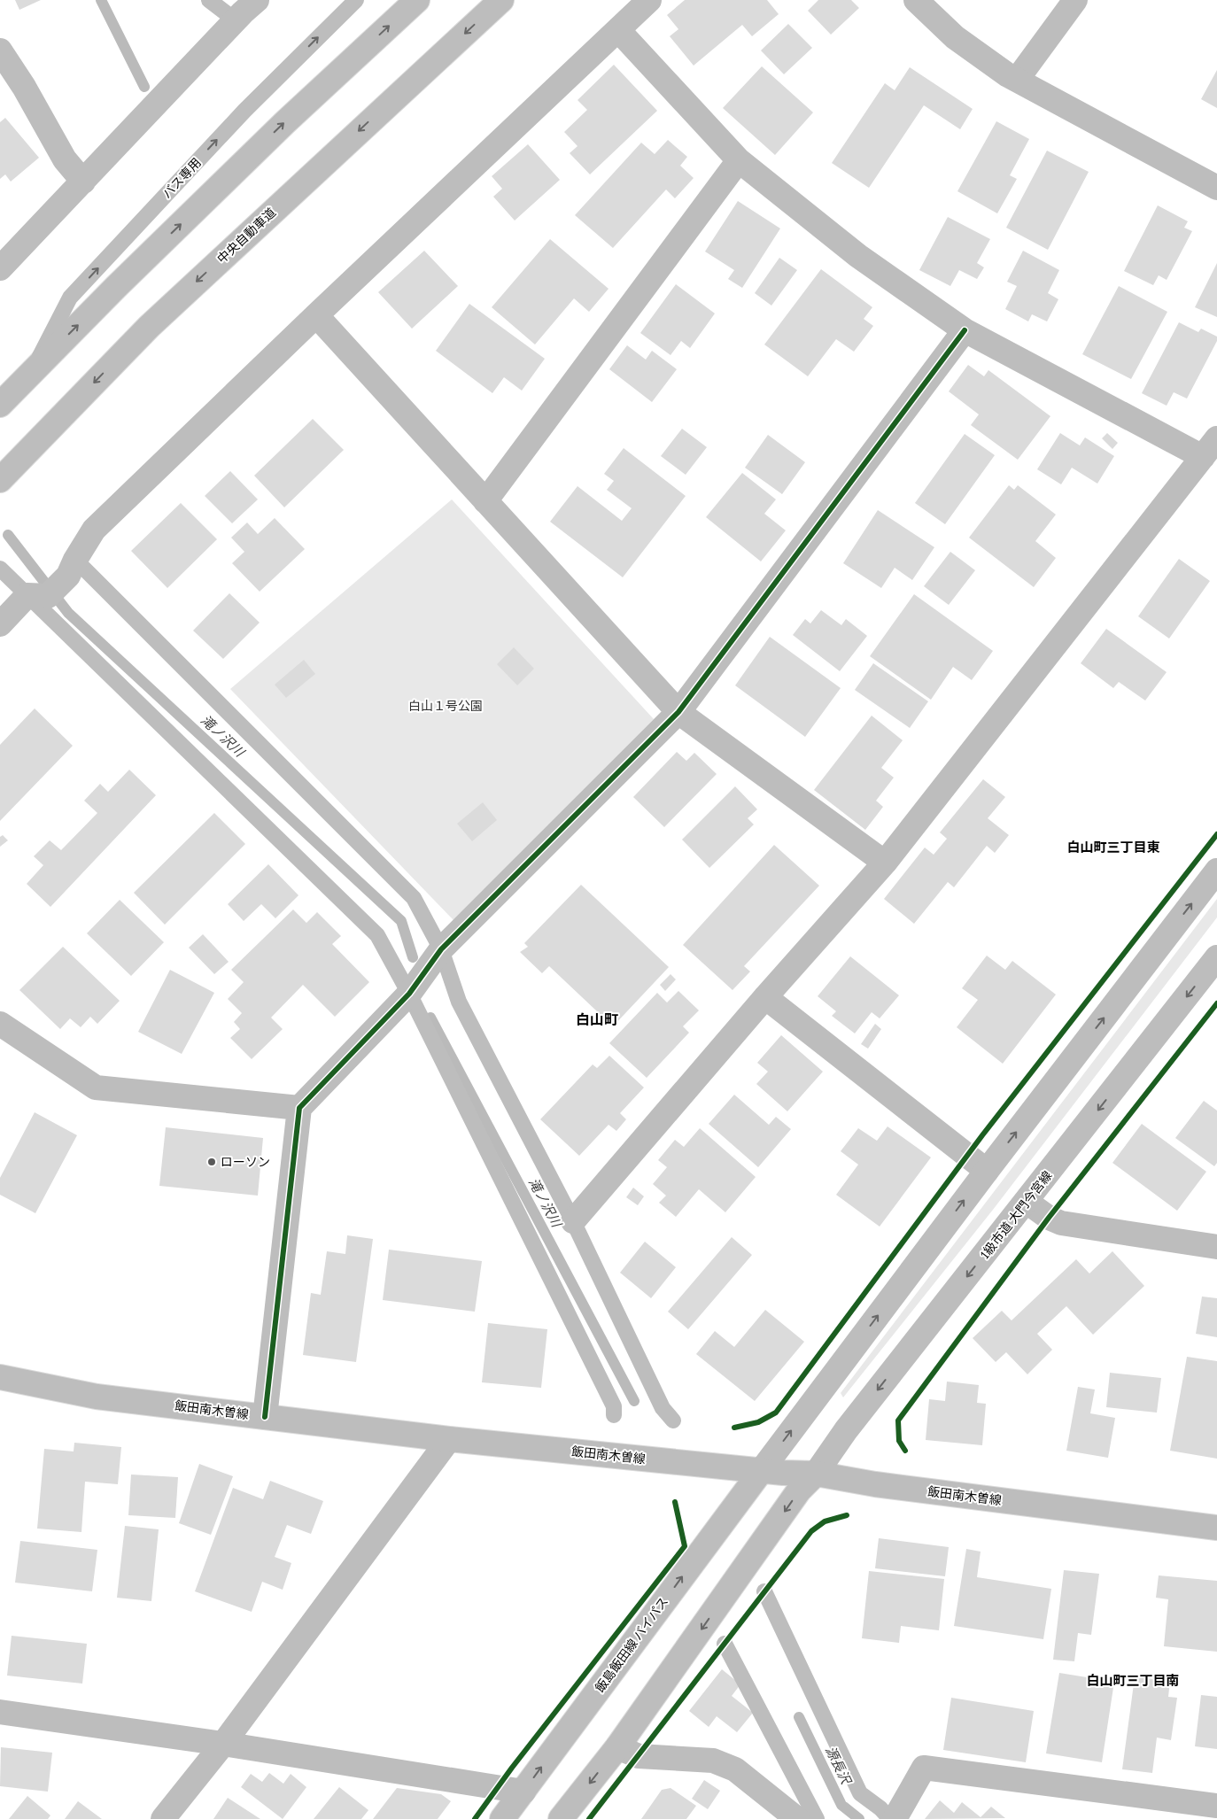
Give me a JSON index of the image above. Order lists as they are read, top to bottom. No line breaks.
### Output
{"streets":{"main road":["中央自動車道","1級市道 大門今宮線","飯田南木曽線","飯島飯田線 バイパス"],"lane":["バス専用"]},"crossings":[["1級市道 大門今宮線","飯田南木曽線"],["飯田南木曽線","飯島飯田線 バイパス"]],"one_way":["バス専用","1級市道 大門今宮線"],"districts":["白山町三丁目東","白山町","白山町三丁目南"],"water":["滝ノ沢川","源長沢"],"parks":["白山１号公園"],"places":["ローソン"]}
